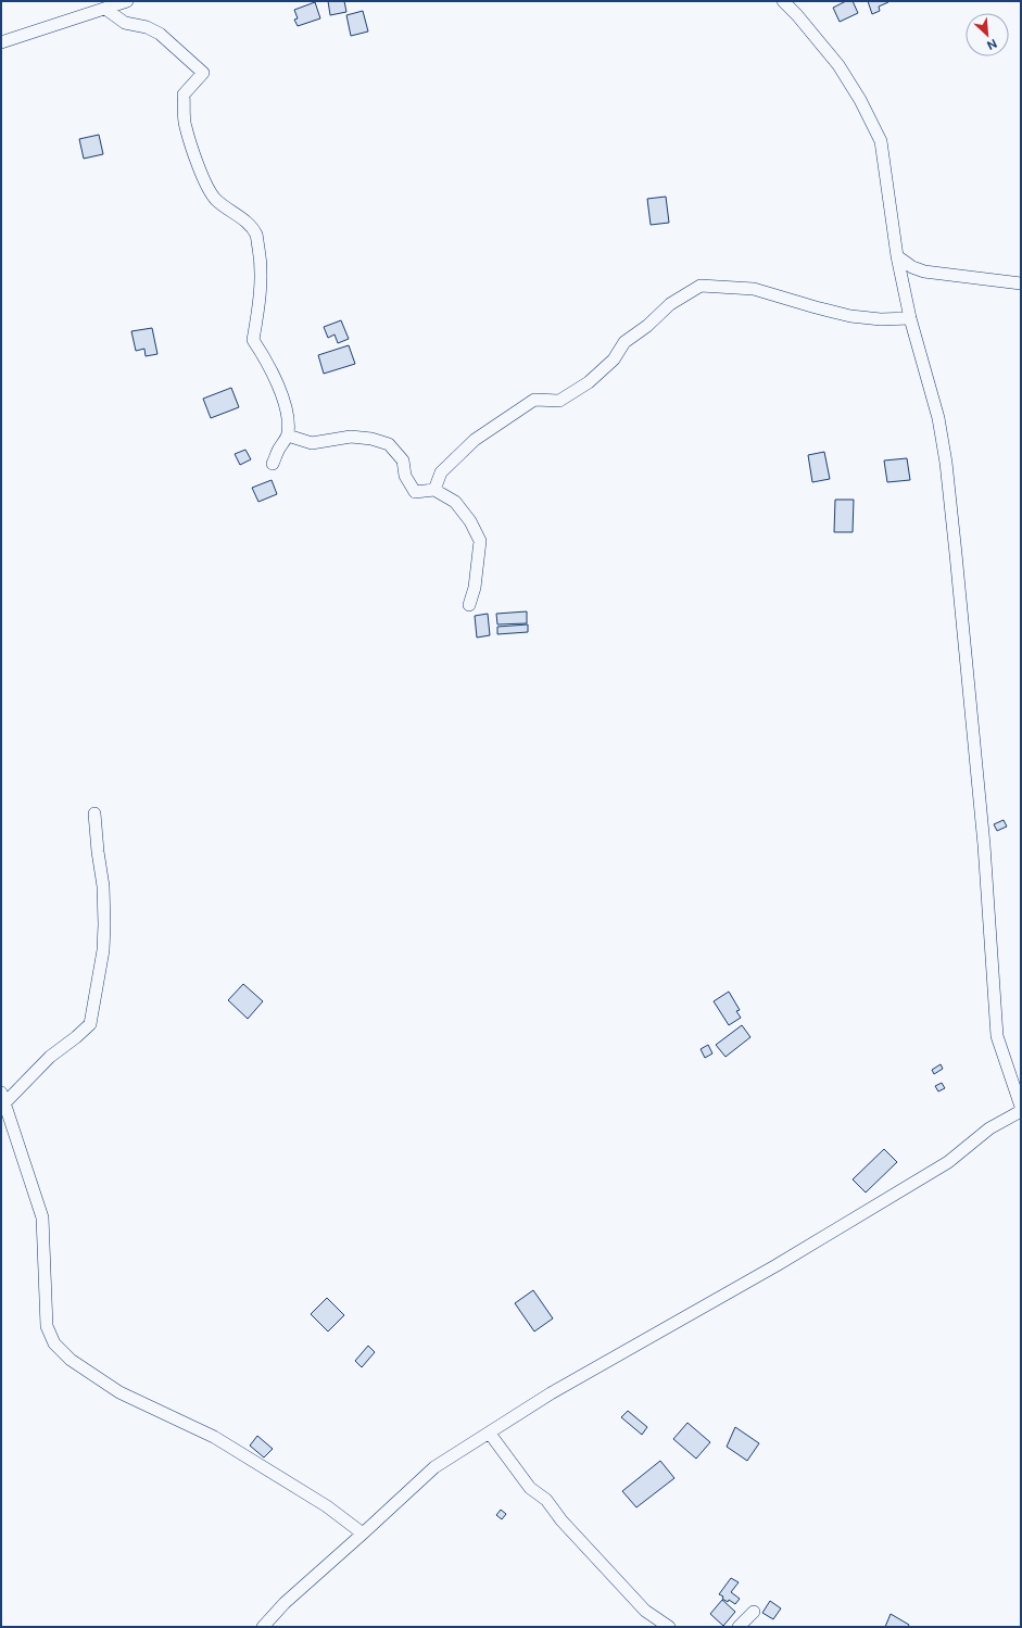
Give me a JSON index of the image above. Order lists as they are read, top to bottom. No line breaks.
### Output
{"north":"bottom right"}
